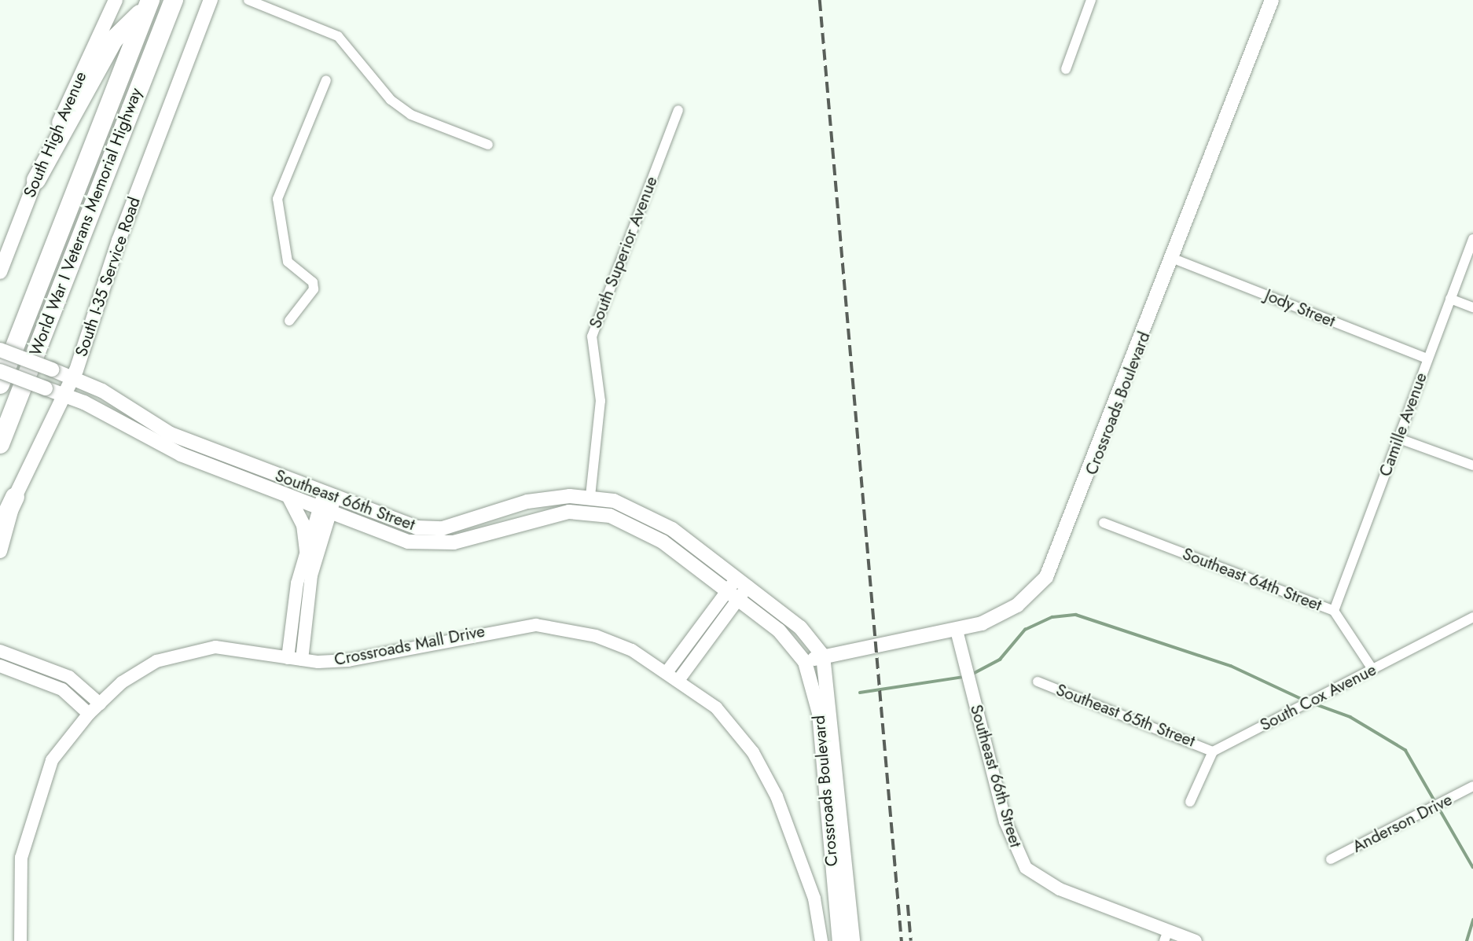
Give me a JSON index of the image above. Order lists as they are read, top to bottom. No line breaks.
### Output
{"streets":{"highway":["World War I Veterans Memorial Highway"],"main road":["South High Avenue","South I-35 Service Road","Crossroads Boulevard","Southeast 66th Street"],"street":["South Superior Avenue","Jody Street","Camille Avenue","Southeast 64th Street","Crossroads Mall Drive","South Cox Avenue","Southeast 65th Street","Anderson Drive"]},"crossings":[["South Superior Avenue","Southeast 66th Street"],["South I-35 Service Road","Southeast 66th Street"],["Jody Street","Crossroads Boulevard"],["Jody Street","Camille Avenue"],["Crossroads Boulevard","Southeast 66th Street"],["Camille Avenue","Southeast 64th Street"],["Southeast 64th Street","South Cox Avenue"],["South Cox Avenue","Southeast 65th Street"]]}
